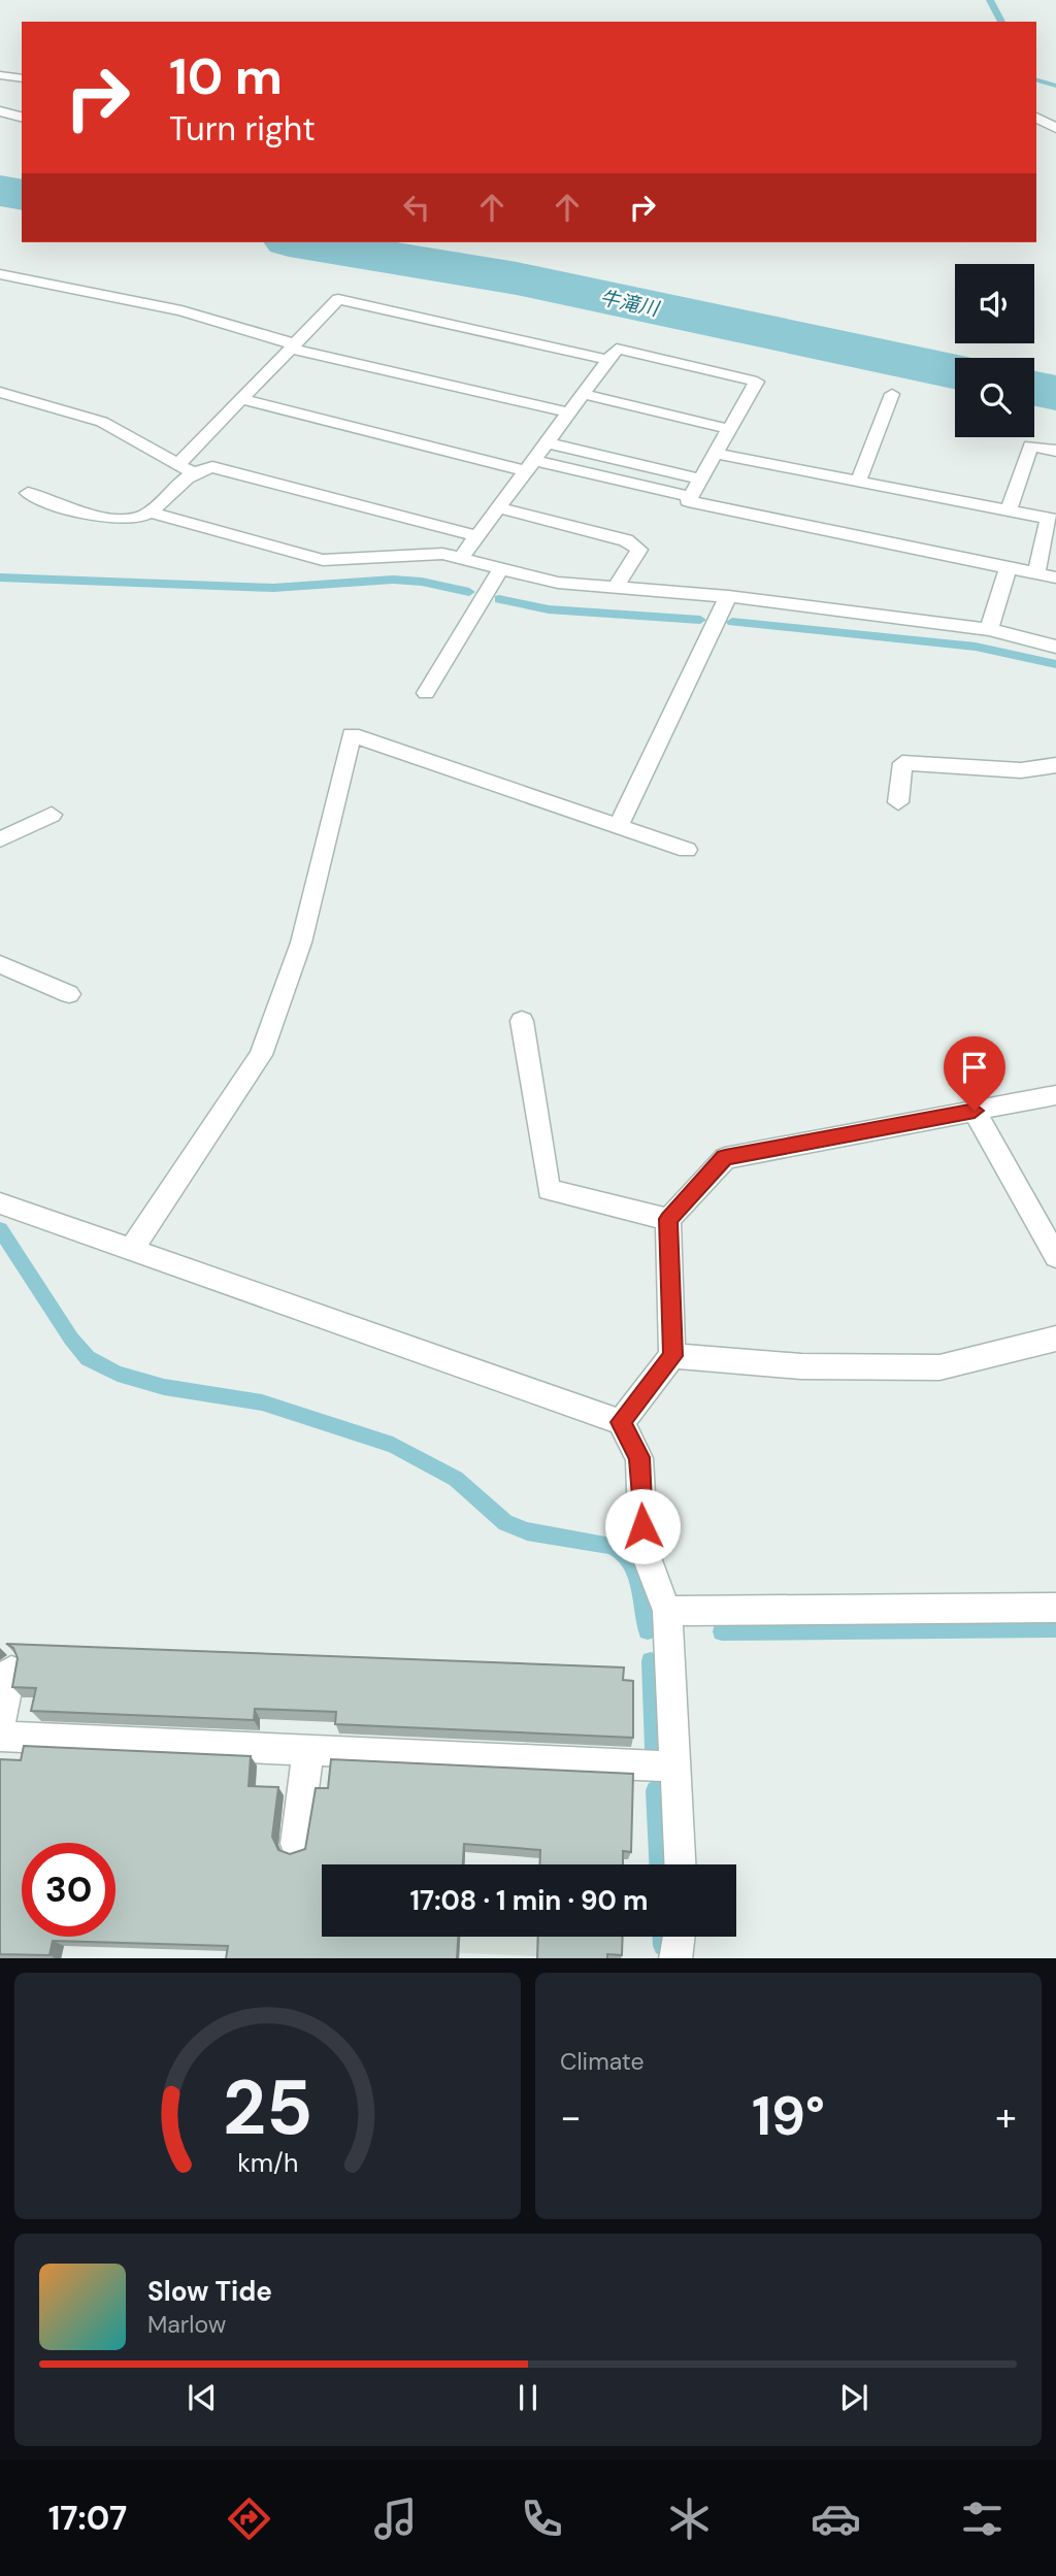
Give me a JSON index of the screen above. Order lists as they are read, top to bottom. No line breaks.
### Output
{"water":["牛滝川"],"page":{"turn":["10 m","Turn right"],"limit":"30","trip":"17:08 · 1 min · 90 m","tile":"Climate","heat":["−","19°","+"],"song":["Slow Tide","Marlow"],"tabs":"17:07","gauge":["25","km/h"]}}
